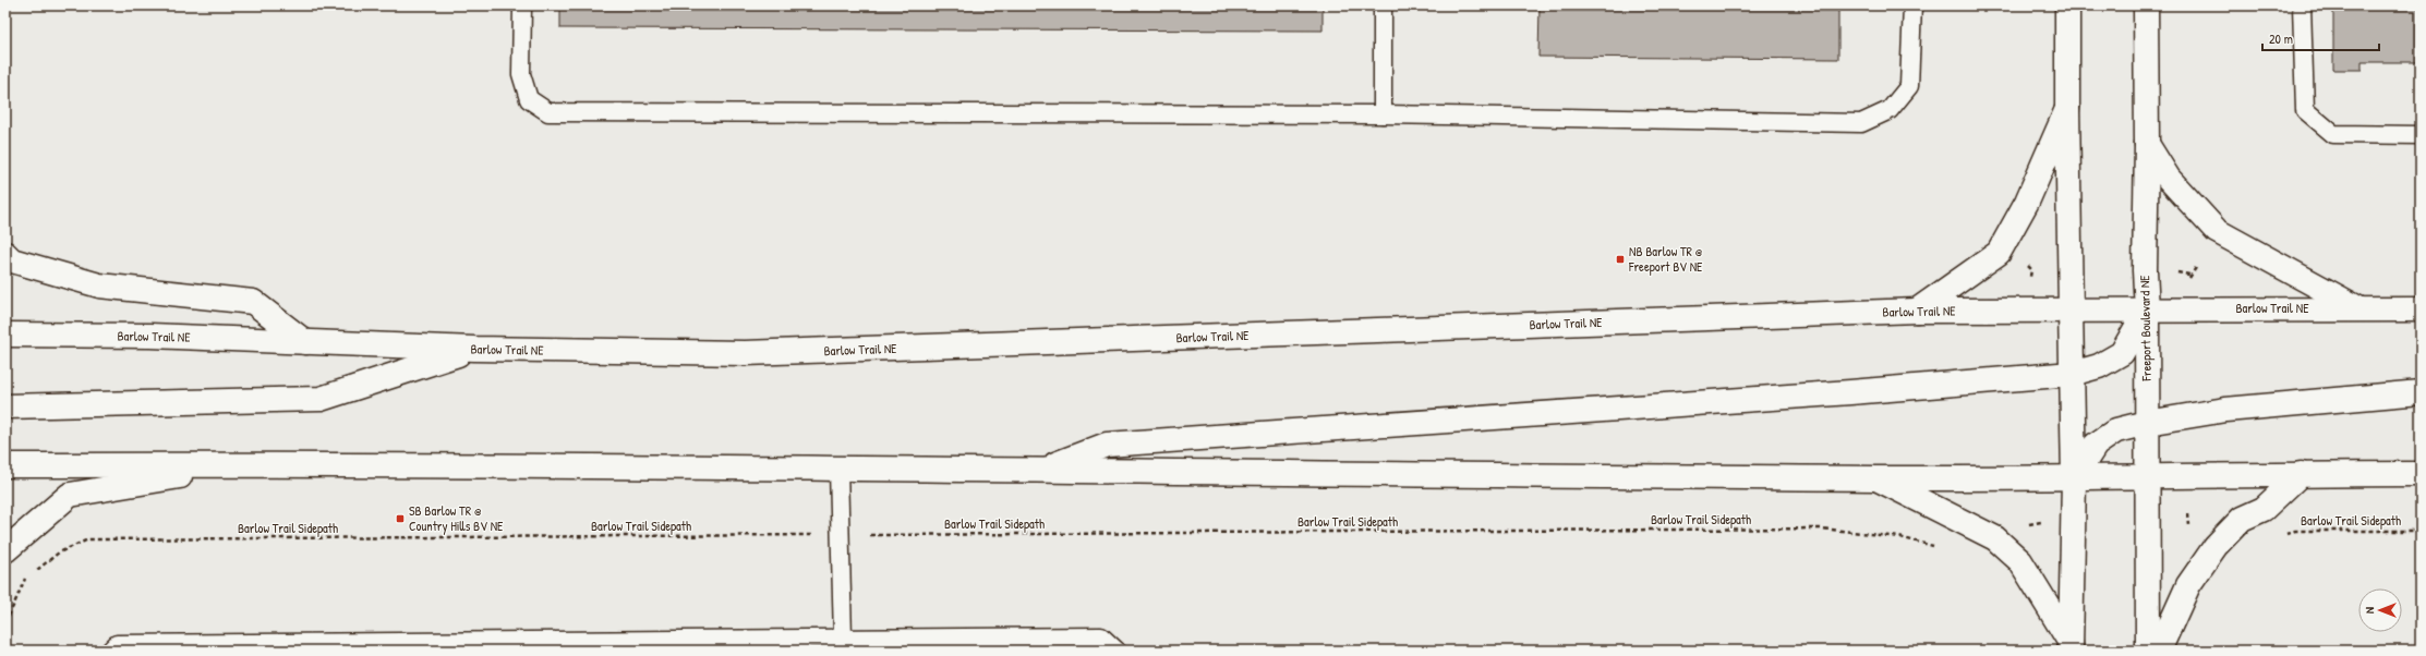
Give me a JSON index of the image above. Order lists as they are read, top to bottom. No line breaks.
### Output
{"streets":{"main road":["Barlow Trail NE","Freeport Boulevard NE"],"path":["Barlow Trail Sidepath"]},"crossings":[["Barlow Trail NE","Freeport Boulevard NE"]],"places":{"transit":["NB Barlow TR @ Freeport BV NE","SB Barlow TR @ Country Hills BV NE"]},"scale_bar":"20 m","north":"left"}
